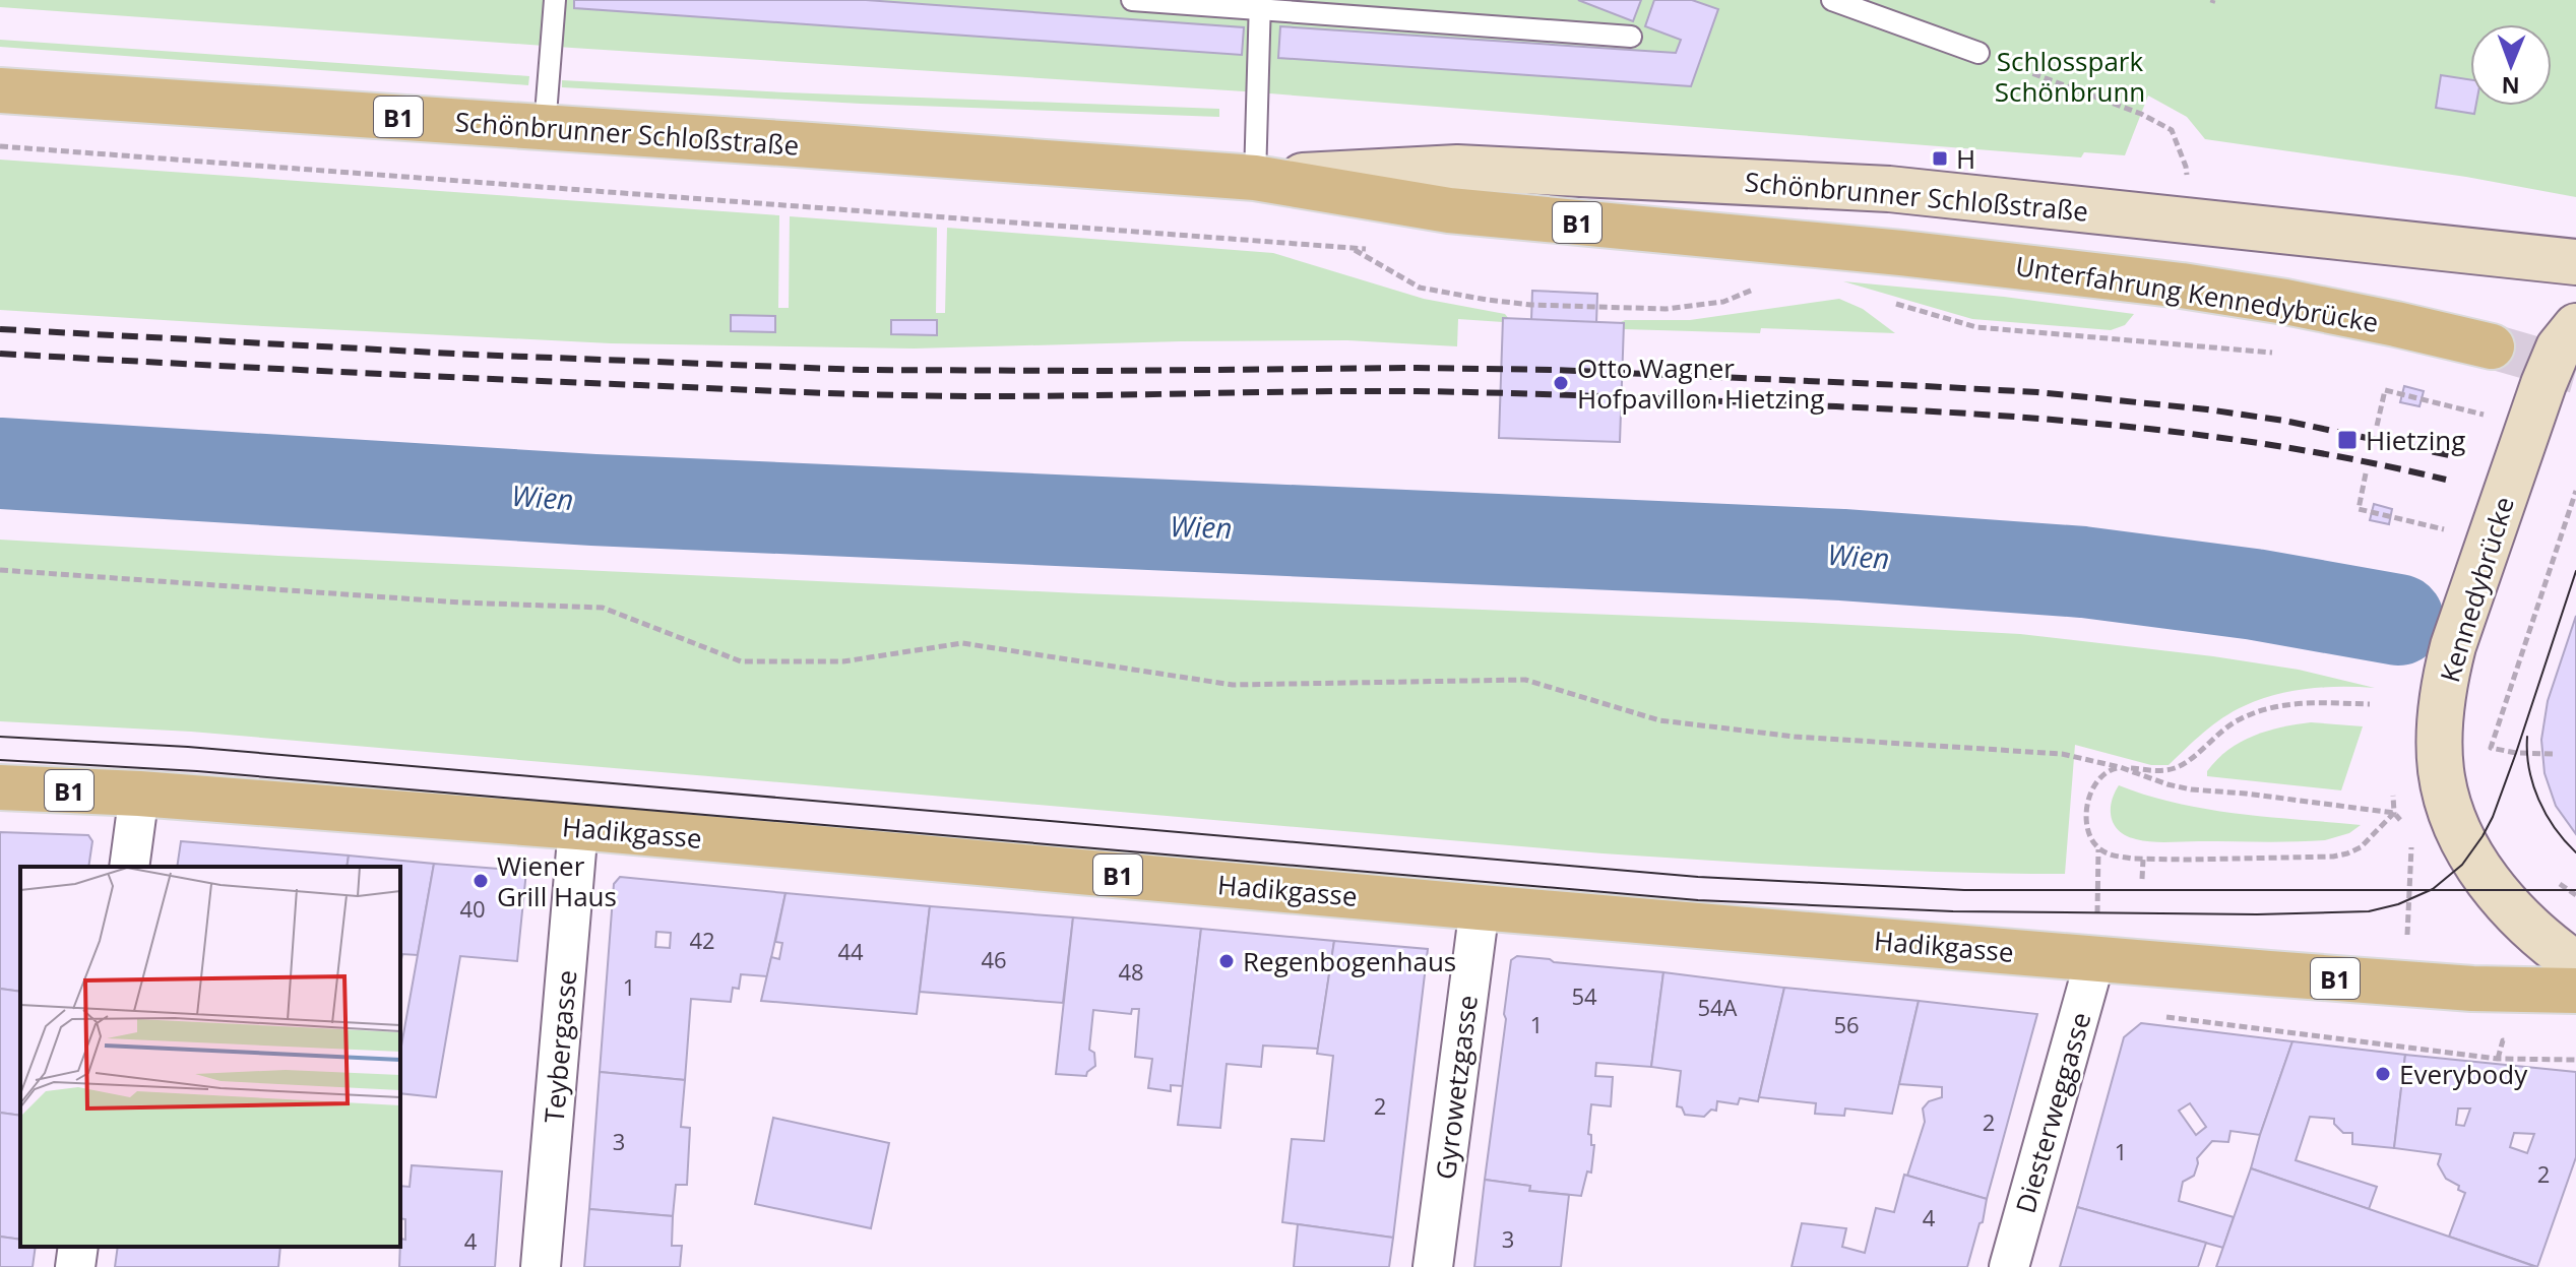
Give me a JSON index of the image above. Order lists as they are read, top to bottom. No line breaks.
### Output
{"streets":{"main road":["B1","Schönbrunner Schloßstraße","Unterfahrung Kennedybrücke","Kennedybrücke","Hadikgasse"],"street":["Teybergasse","Gyrowetzgasse","Diesterweggasse"]},"crossings":[["Schönbrunner Schloßstraße","Unterfahrung Kennedybrücke"],["Hadikgasse","Teybergasse"],["Hadikgasse","Gyrowetzgasse"],["Hadikgasse","Diesterweggasse"]],"water":["Wien"],"parks":["Schlosspark Schönbrunn"],"places":{"transit":["H","Hietzing"],"other":["Otto Wagner Hofpavillon Hietzing","Wiener Grill Haus","Regenbogenhaus","Everybody"]},"house_numbers":["40","42","44","46","48","1","54","54A","1","56","2","2","3","1","2","4","3","4"],"north":"bottom"}
